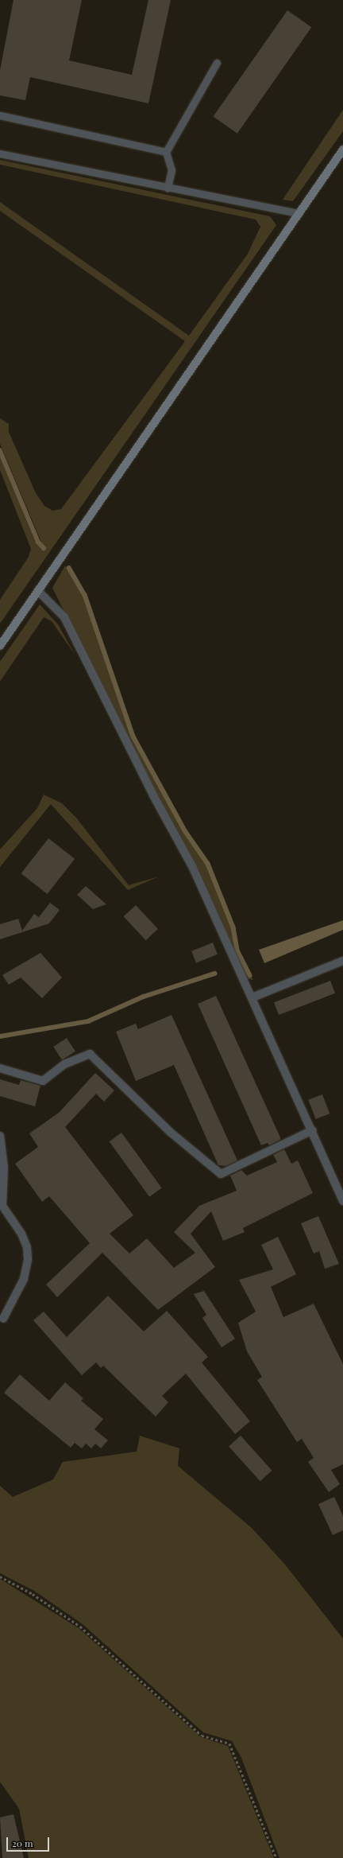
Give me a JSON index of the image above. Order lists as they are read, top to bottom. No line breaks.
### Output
{"scale_bar":"20 m"}
